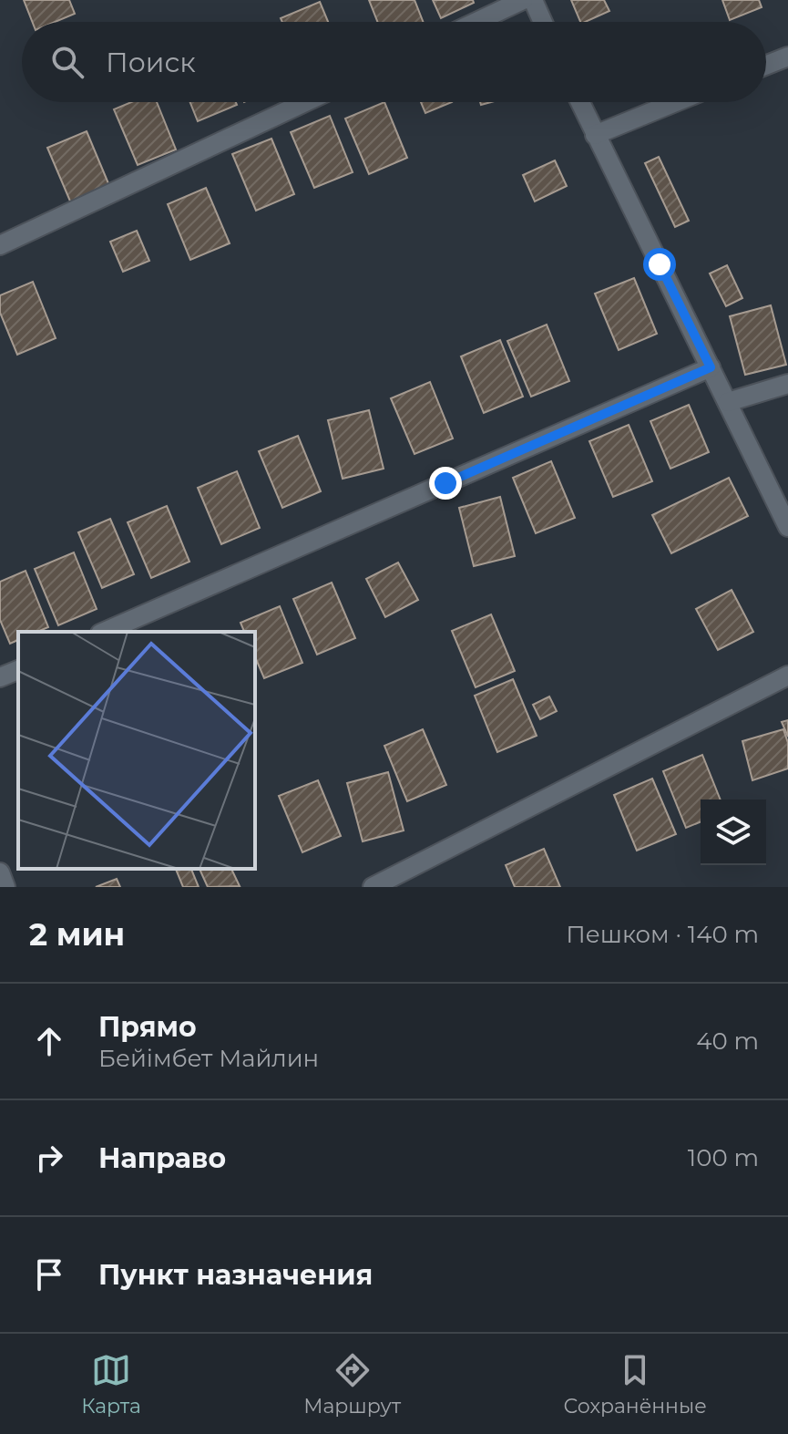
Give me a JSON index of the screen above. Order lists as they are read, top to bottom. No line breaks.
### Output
{"page":{"search":"Поиск","heading":["2 мин","Пешком · 140 m"],"list":[["Прямо","Бейімбет Майлин","40 m"],["Направо","100 m"],"Пункт назначения"],"nav":["Карта","Маршрут","Сохранённые"]}}
